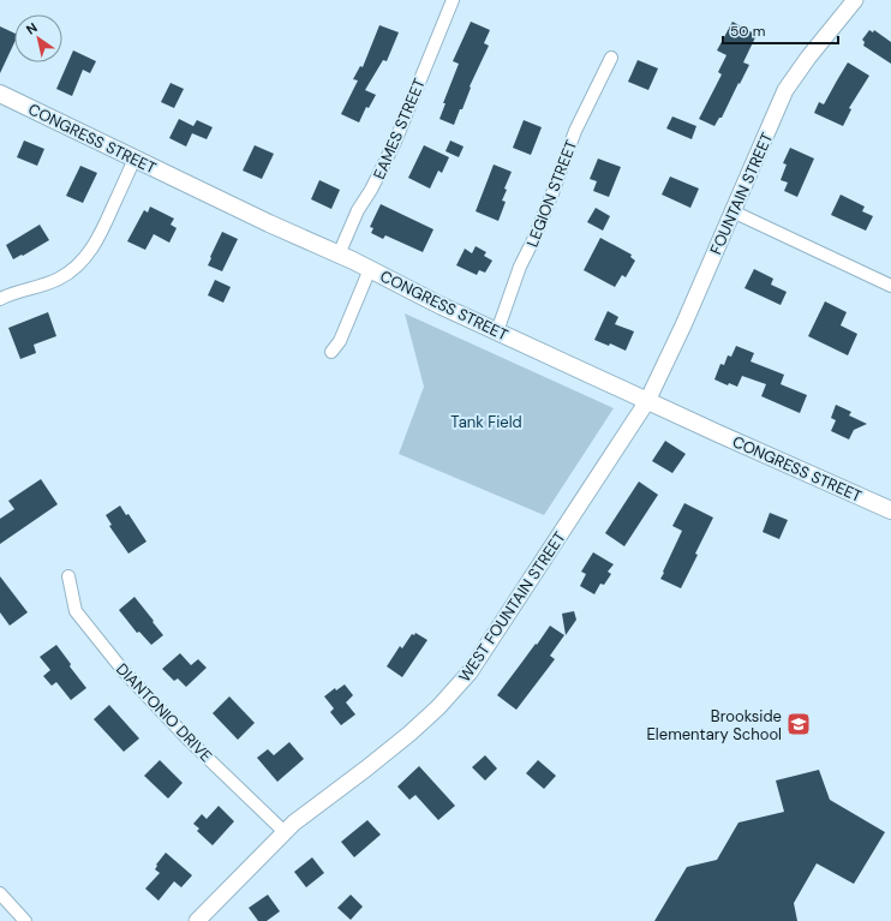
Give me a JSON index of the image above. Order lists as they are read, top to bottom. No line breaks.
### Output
{"streets":{"main road":["CONGRESS STREET"],"street":["EAMES STREET","LEGION STREET","FOUNTAIN STREET","WEST FOUNTAIN STREET","DIANTONIO DRIVE"]},"crossings":[["EAMES STREET","CONGRESS STREET"],["CONGRESS STREET","LEGION STREET"],["CONGRESS STREET","FOUNTAIN STREET"],["CONGRESS STREET","WEST FOUNTAIN STREET"],["FOUNTAIN STREET","WEST FOUNTAIN STREET"],["WEST FOUNTAIN STREET","DIANTONIO DRIVE"]],"parks":["Tank Field"],"places":{"school or university":["Brookside Elementary School"]},"scale_bar":"50 m","north":"top left"}
